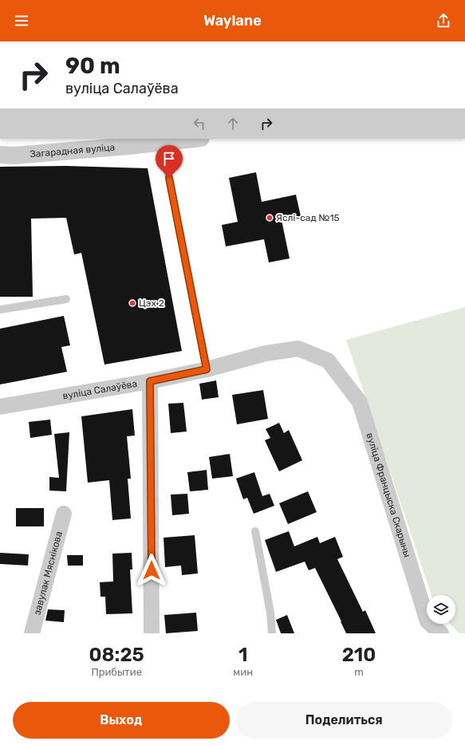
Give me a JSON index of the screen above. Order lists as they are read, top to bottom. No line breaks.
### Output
{"streets":{"street":["Загарадная вуліца","вуліца Салаўёва","вуліца Францыска Скарыны","завулак Мяснікова"]},"crossings":[["вуліца Салаўёва","вуліца Францыска Скарыны"]],"places":["Яслі-сад №15","Цэх 2"],"page":{"header":"Waylane","turn":["90 m","вуліца Салаўёва"],"eta":["08:25","Прибытие","1","мин","210","m"],"buttons":["Выход","Поделиться"]}}
